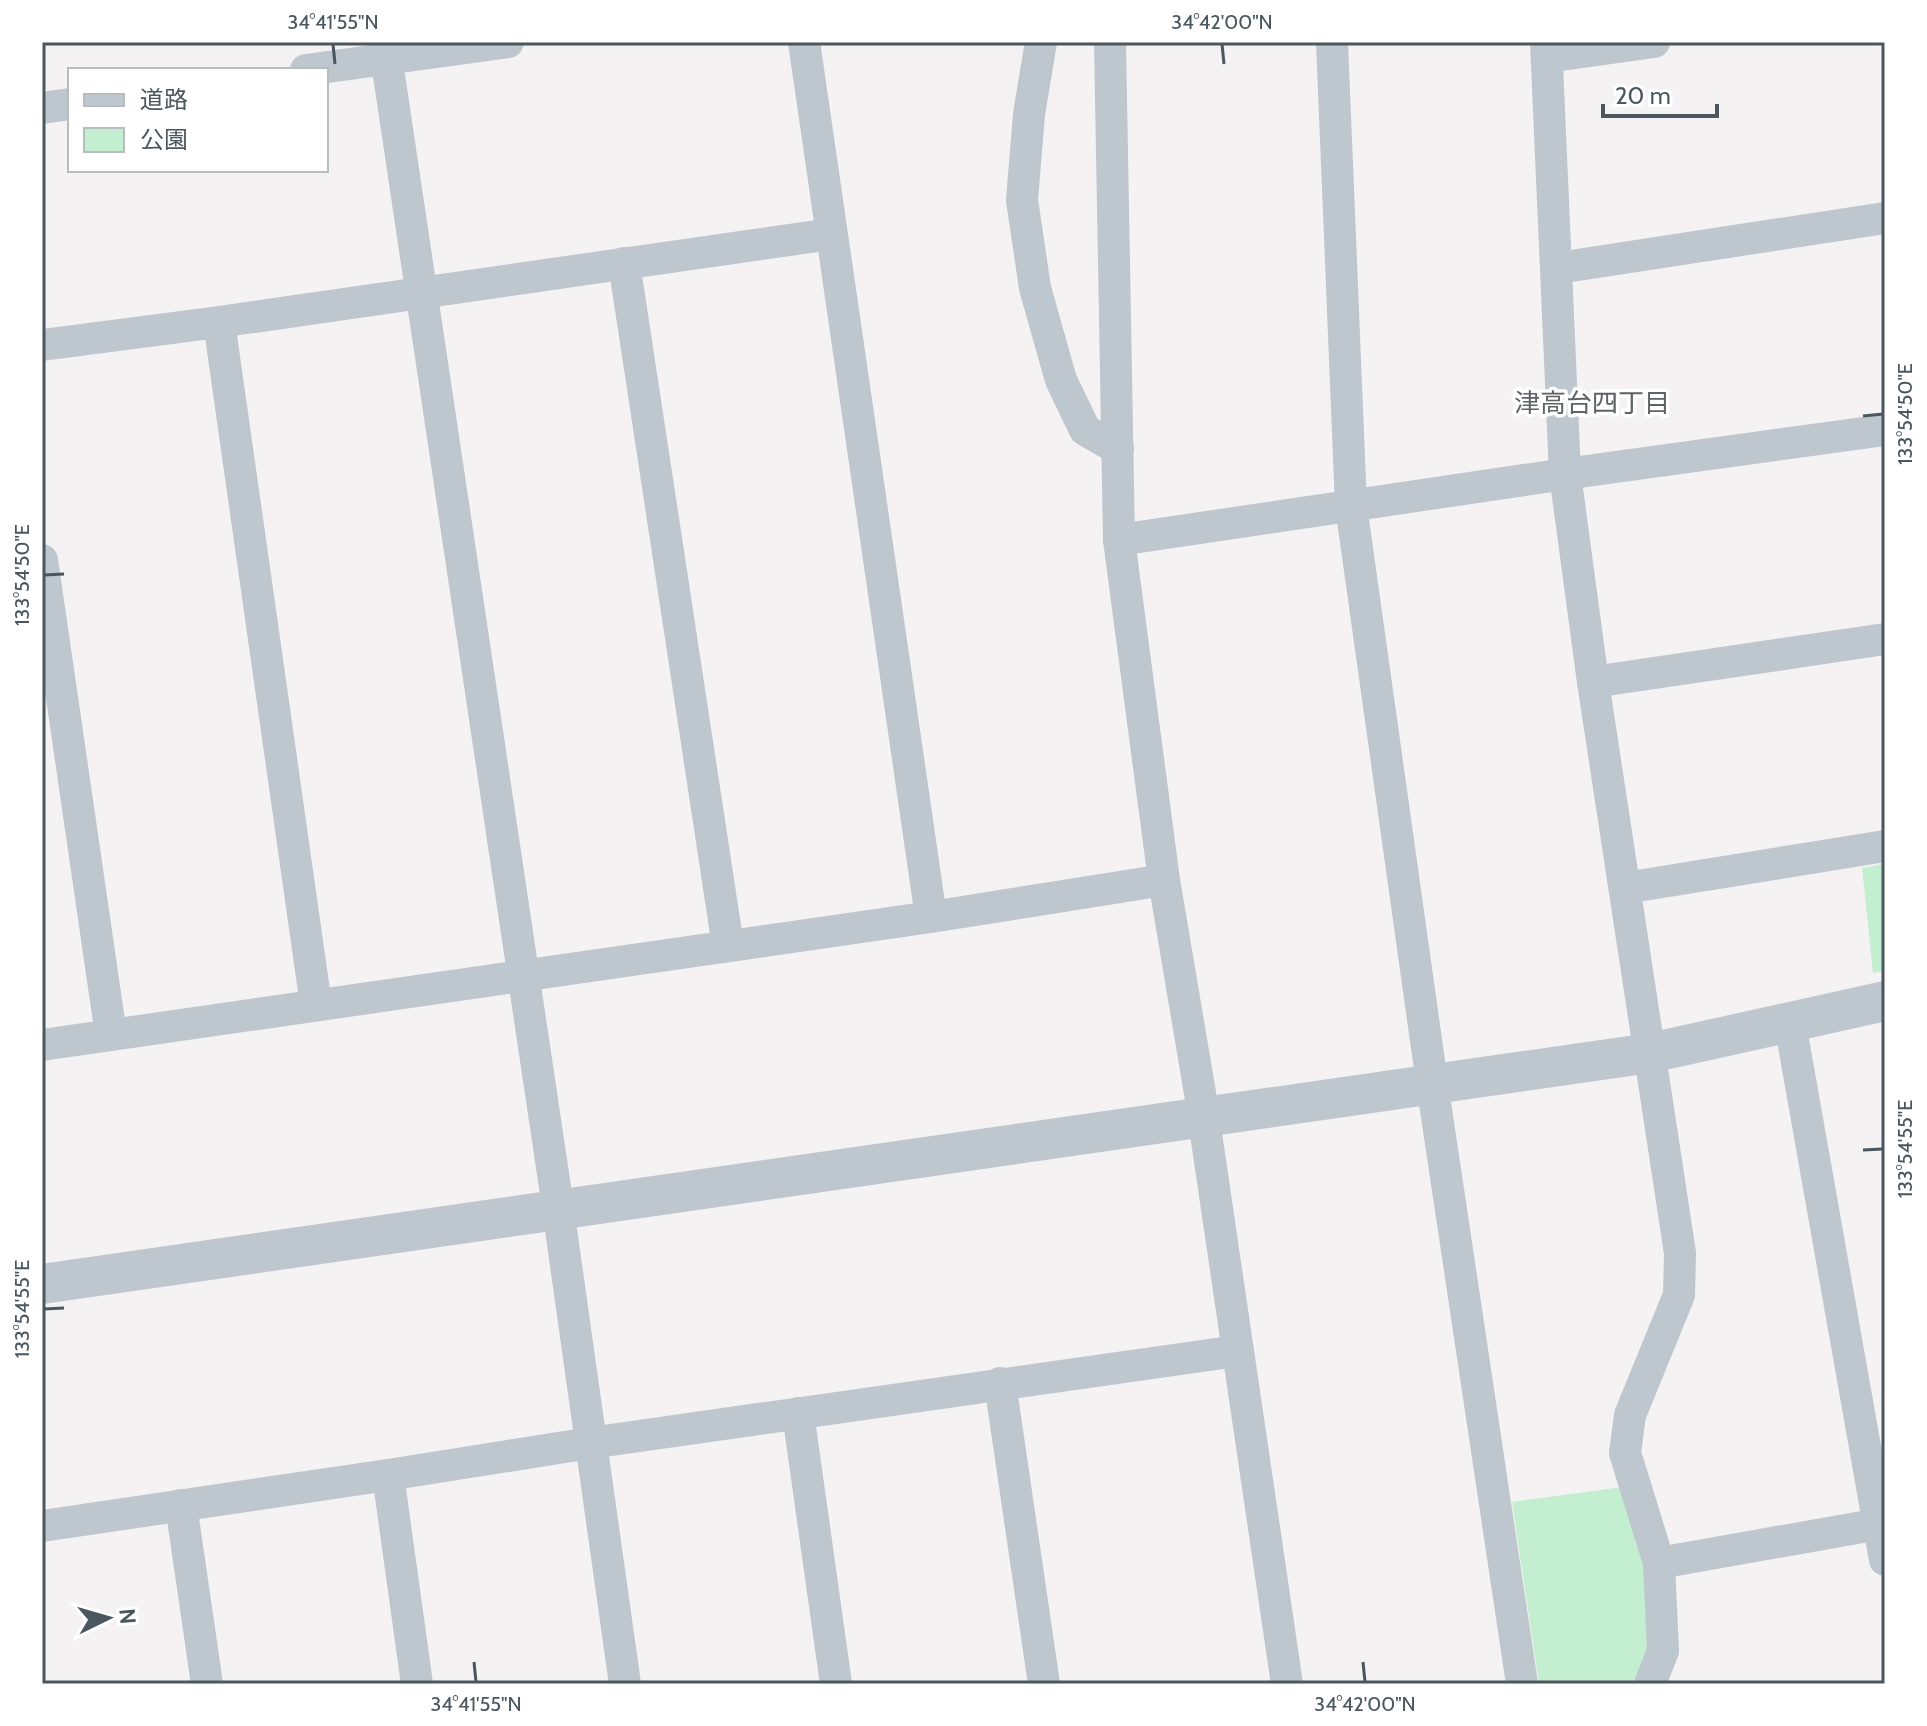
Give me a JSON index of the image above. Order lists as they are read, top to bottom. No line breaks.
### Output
{"districts":["津高台四丁目"],"legend":["道路","公園"],"scale_bar":"20 m","north":"right","coordinates":["34°41'55\"N","34°42'00\"N","133°54'50\"E","133°54'55\"E"]}
